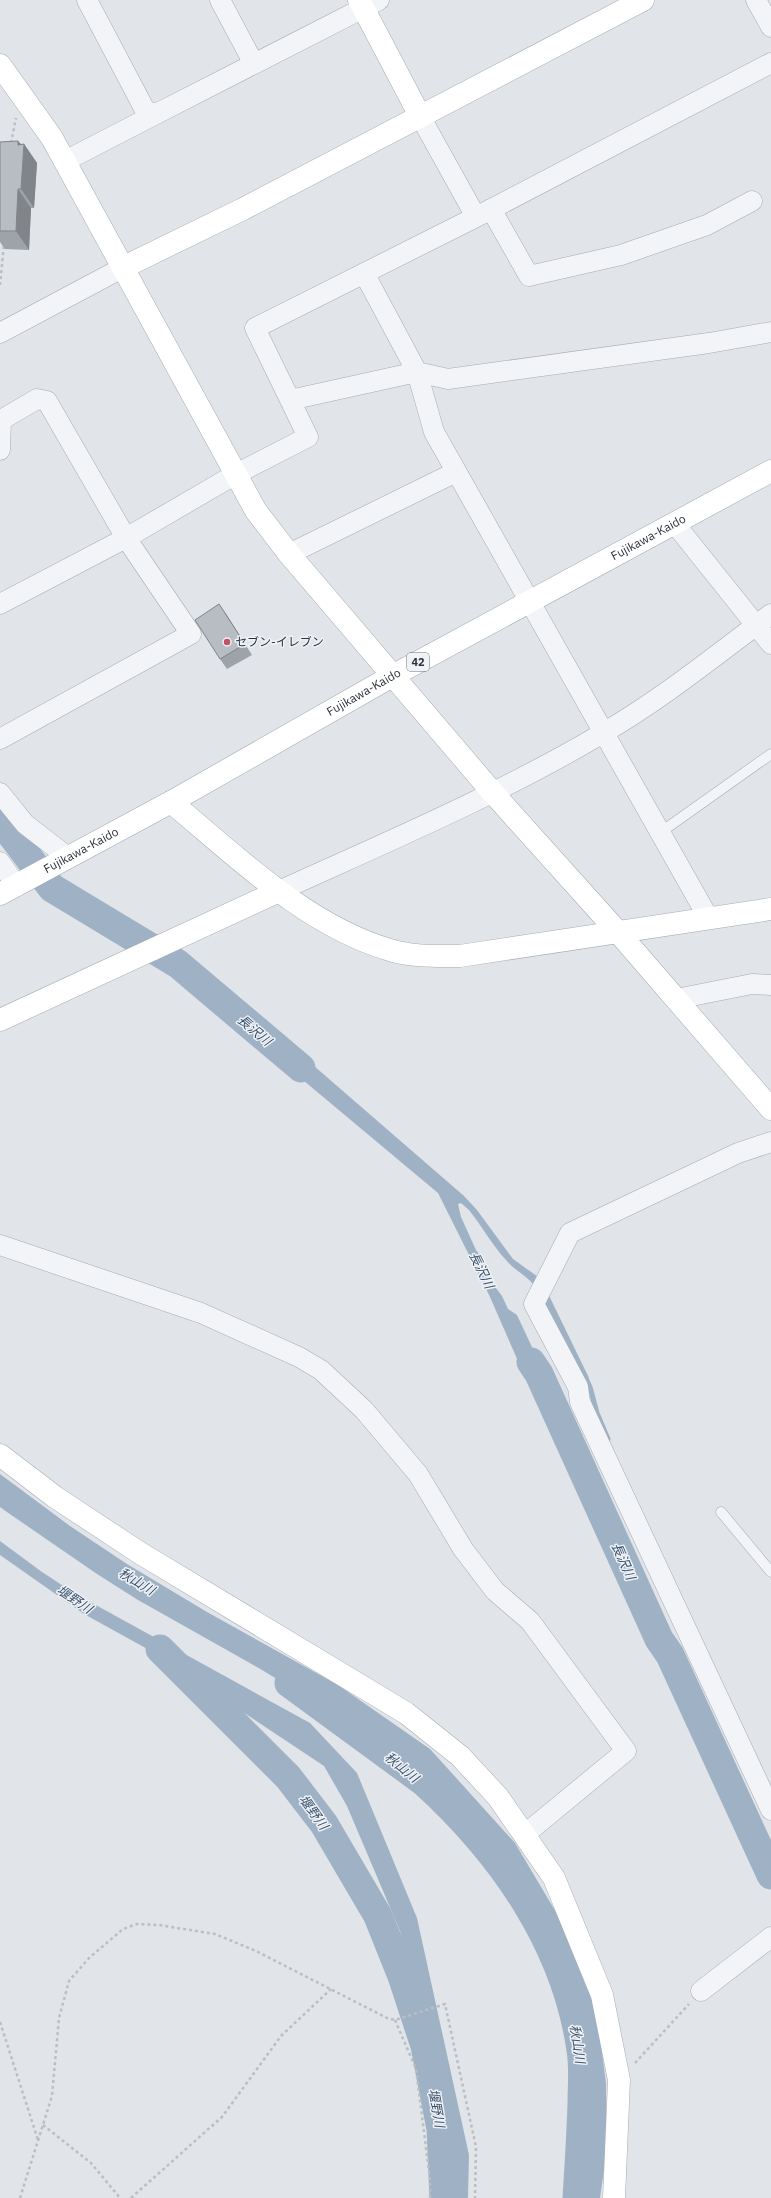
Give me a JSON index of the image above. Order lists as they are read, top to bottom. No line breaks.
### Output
{"streets":{"street":["Fujikawa-Kaido","42"]},"water":["長沢川","秋山川","堰野川"],"places":["セブン-イレブン"]}
